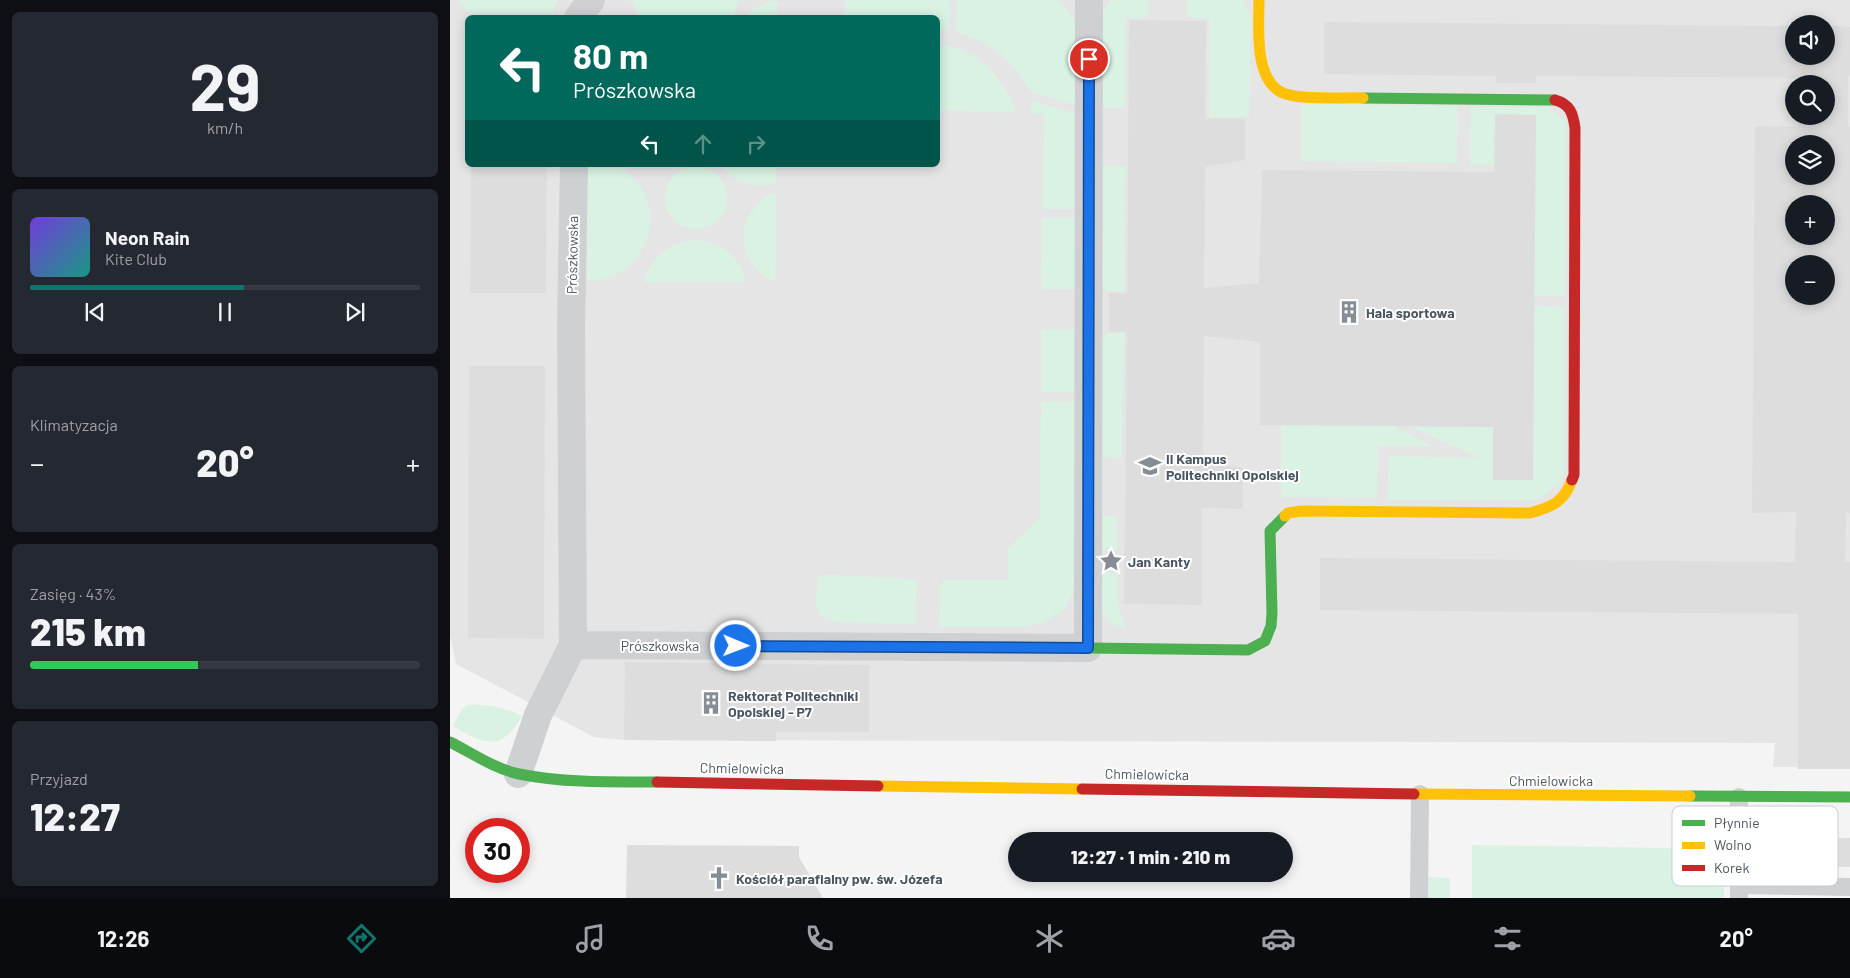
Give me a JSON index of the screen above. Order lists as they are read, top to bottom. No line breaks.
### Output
{"streets":{"street":["Prószkowska","Chmielowicka"]},"crossings":[["Prószkowska","Chmielowicka"]],"places":{"building":["Hala sportowa","Rektorat Politechniki Opolskiej - P7"],"school or university":["II Kampus Politechniki Opolskiej"],"place":["Jan Kanty"],"church":["Kościół parafialny pw. św. Józefa"]},"legend":["Płynnie","Wolno","Korek"],"page":{"tile":[["29","km/h"],"Klimatyzacja",["Zasięg · 43%","215 km"],["Przyjazd","12:27"]],"map_buttons":["+","−"],"turn":["80 m","Prószkowska"],"song":["Neon Rain","Kite Club"],"heat":["−","20°","+"],"limit":"30","trip":"12:27 · 1 min · 210 m","tabs":["12:26","20°"]}}
